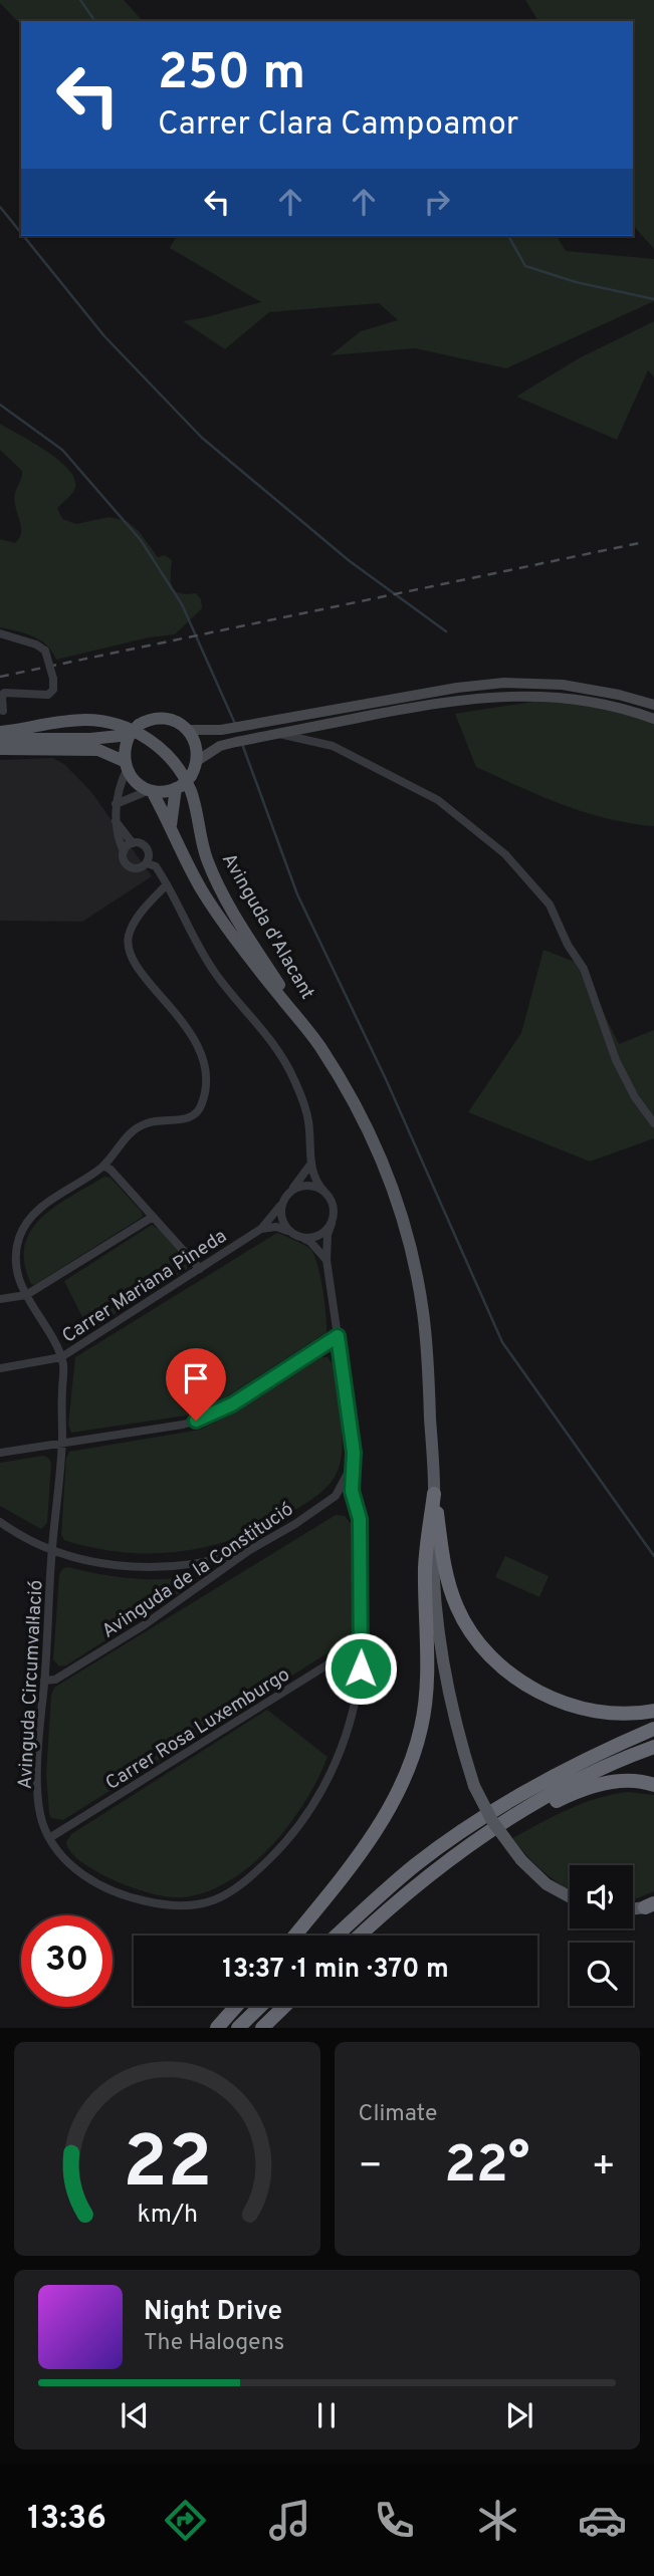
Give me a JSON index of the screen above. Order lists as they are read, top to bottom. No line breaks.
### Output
{"streets":{"main road":["Avinguda d'Alacant"],"street":["Carrer Mariana Pineda","Avinguda de la Constitució","Avinguda Circumval·lació","Carrer Rosa Luxemburgo"]},"crossings":[["Carrer Mariana Pineda","Avinguda Circumval·lació"],["Avinguda de la Constitució","Avinguda Circumval·lació"],["Avinguda Circumval·lació","Carrer Rosa Luxemburgo"]],"page":{"turn":["250 m","Carrer Clara Campoamor"],"limit":"30","trip":"13:37 · 1 min · 370 m","tile":"Climate","heat":["−","22°","+"],"song":["Night Drive","The Halogens"],"tabs":"13:36","gauge":["22","km/h"]}}
